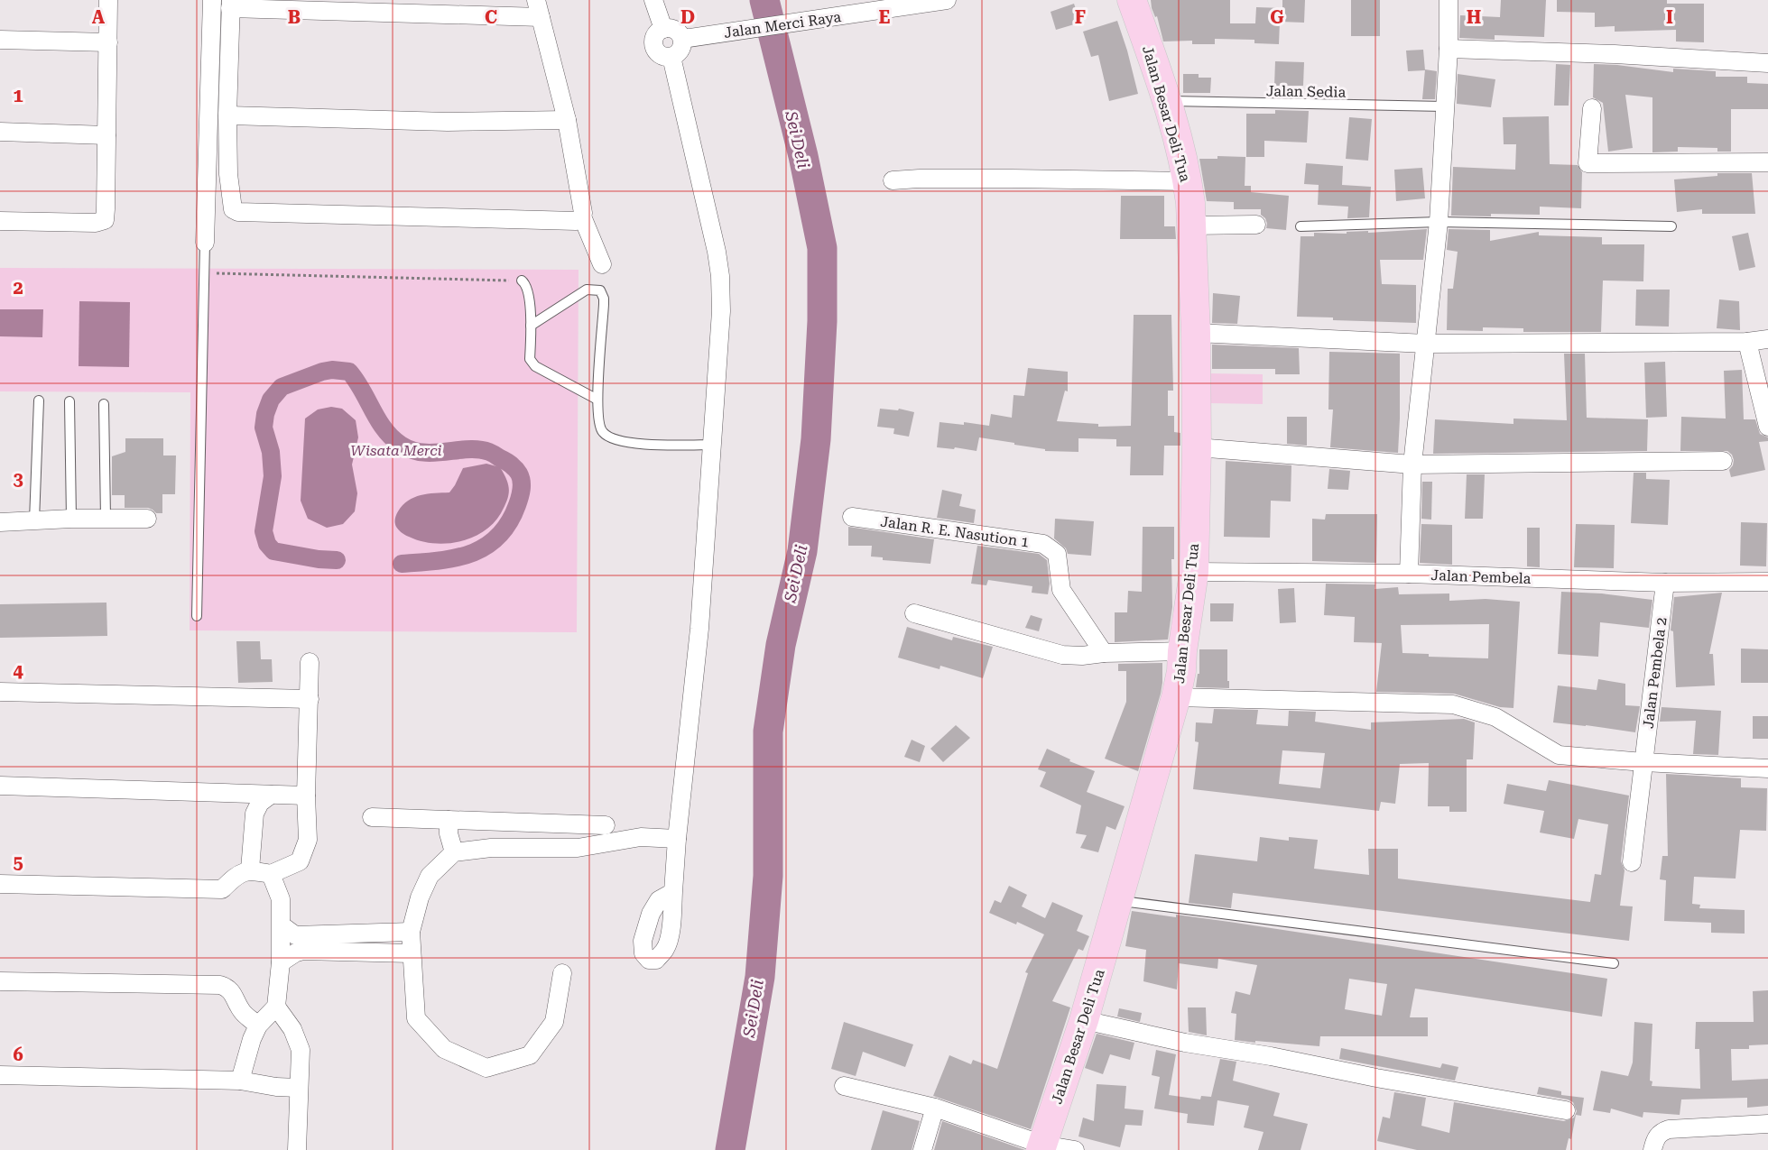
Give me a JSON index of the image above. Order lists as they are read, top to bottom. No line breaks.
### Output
{"streets":{"main road":["Jalan Besar Deli Tua"],"street":["Jalan Merci Raya","Jalan R. E. Nasution 1","Jalan Pembela","Jalan Pembela 2"],"lane":["Jalan Sedia"]},"crossings":[["Jalan Sedia","Jalan Besar Deli Tua"],["Jalan Besar Deli Tua","Jalan Pembela"],["Jalan Pembela","Jalan Pembela 2"]],"water":["Sei Deli"],"parks":["Wisata Merci"],"grid":{"columns":["A","B","C","D","E","F","G","H","I"],"rows":["1","2","3","4","5","6"]}}
